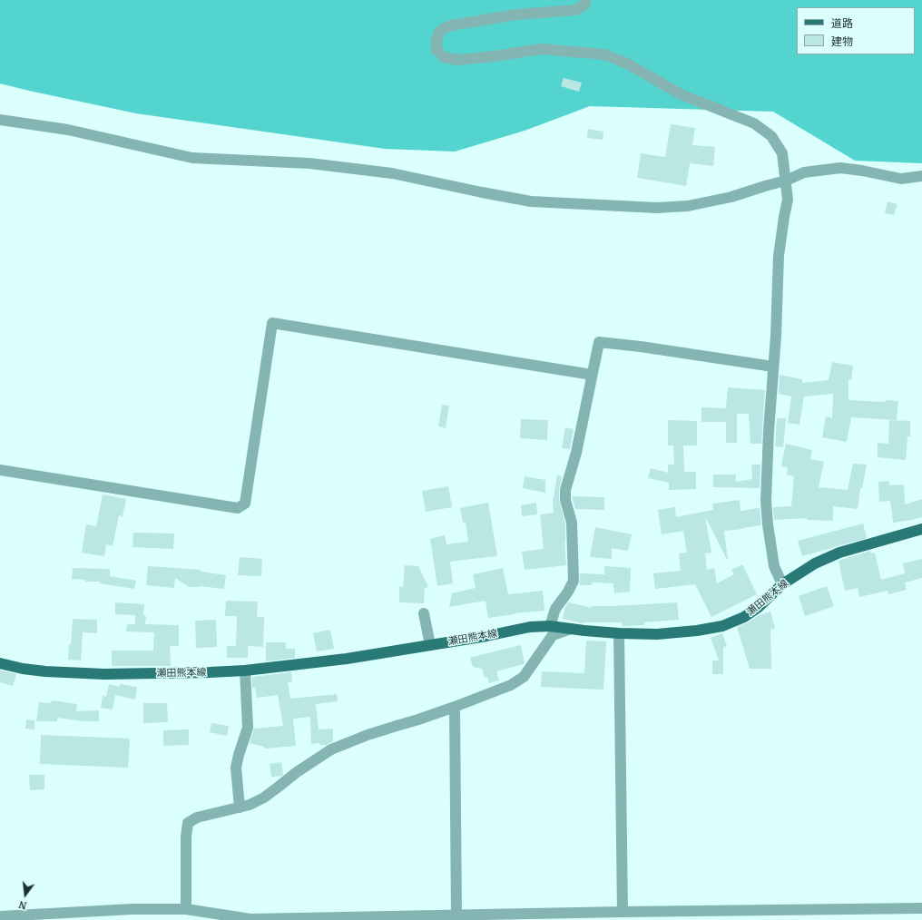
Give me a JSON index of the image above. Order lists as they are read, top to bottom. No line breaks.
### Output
{"streets":{"main road":["瀬田熊本線"]},"legend":["道路","建物"],"north":"bottom"}
